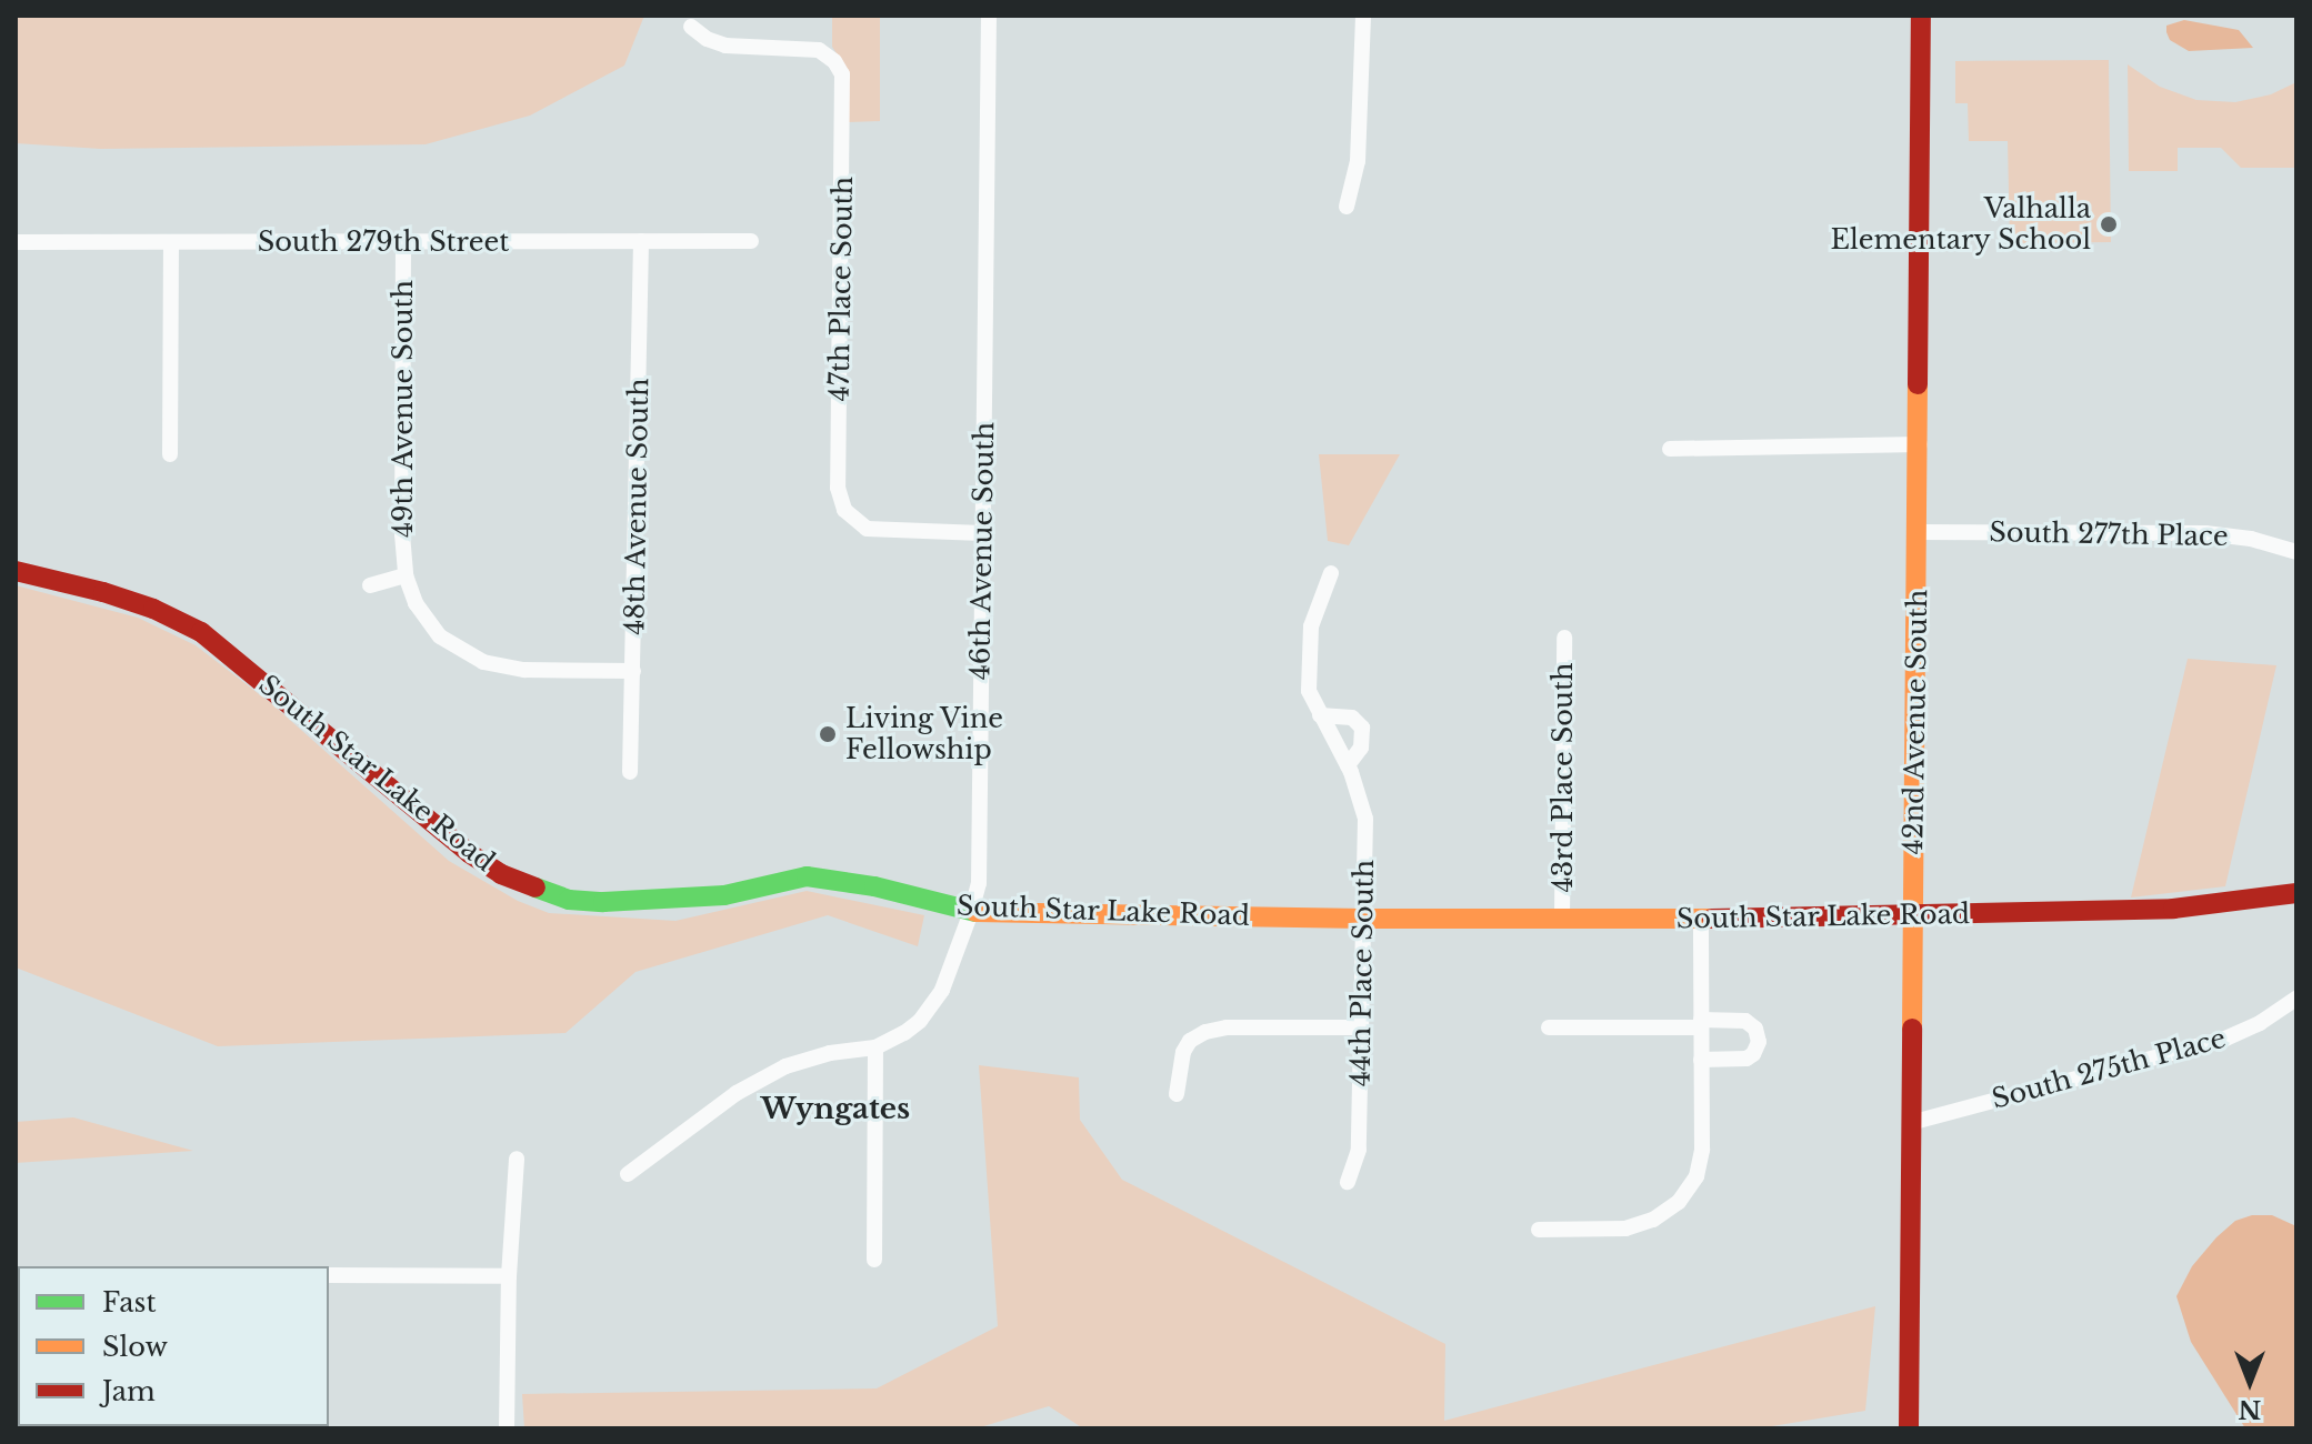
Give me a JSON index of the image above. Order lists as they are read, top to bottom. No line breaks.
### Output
{"streets":{"street":["South 279th Street","47th Place South","49th Avenue South","48th Avenue South","South 277th Place","46th Avenue South","42nd Avenue South","South Star Lake Road","43rd Place South","44th Place South","South 275th Place"]},"crossings":[["South 279th Street","49th Avenue South"],["South 279th Street","48th Avenue South"],["47th Place South","46th Avenue South"],["49th Avenue South","48th Avenue South"],["South 277th Place","42nd Avenue South"],["46th Avenue South","South Star Lake Road"],["42nd Avenue South","South Star Lake Road"],["42nd Avenue South","South 275th Place"],["South Star Lake Road","43rd Place South"],["South Star Lake Road","44th Place South"]],"districts":["Wyngates"],"places":["Valhalla Elementary School","Living Vine Fellowship"],"legend":["Fast","Slow","Jam"],"north":"bottom"}
